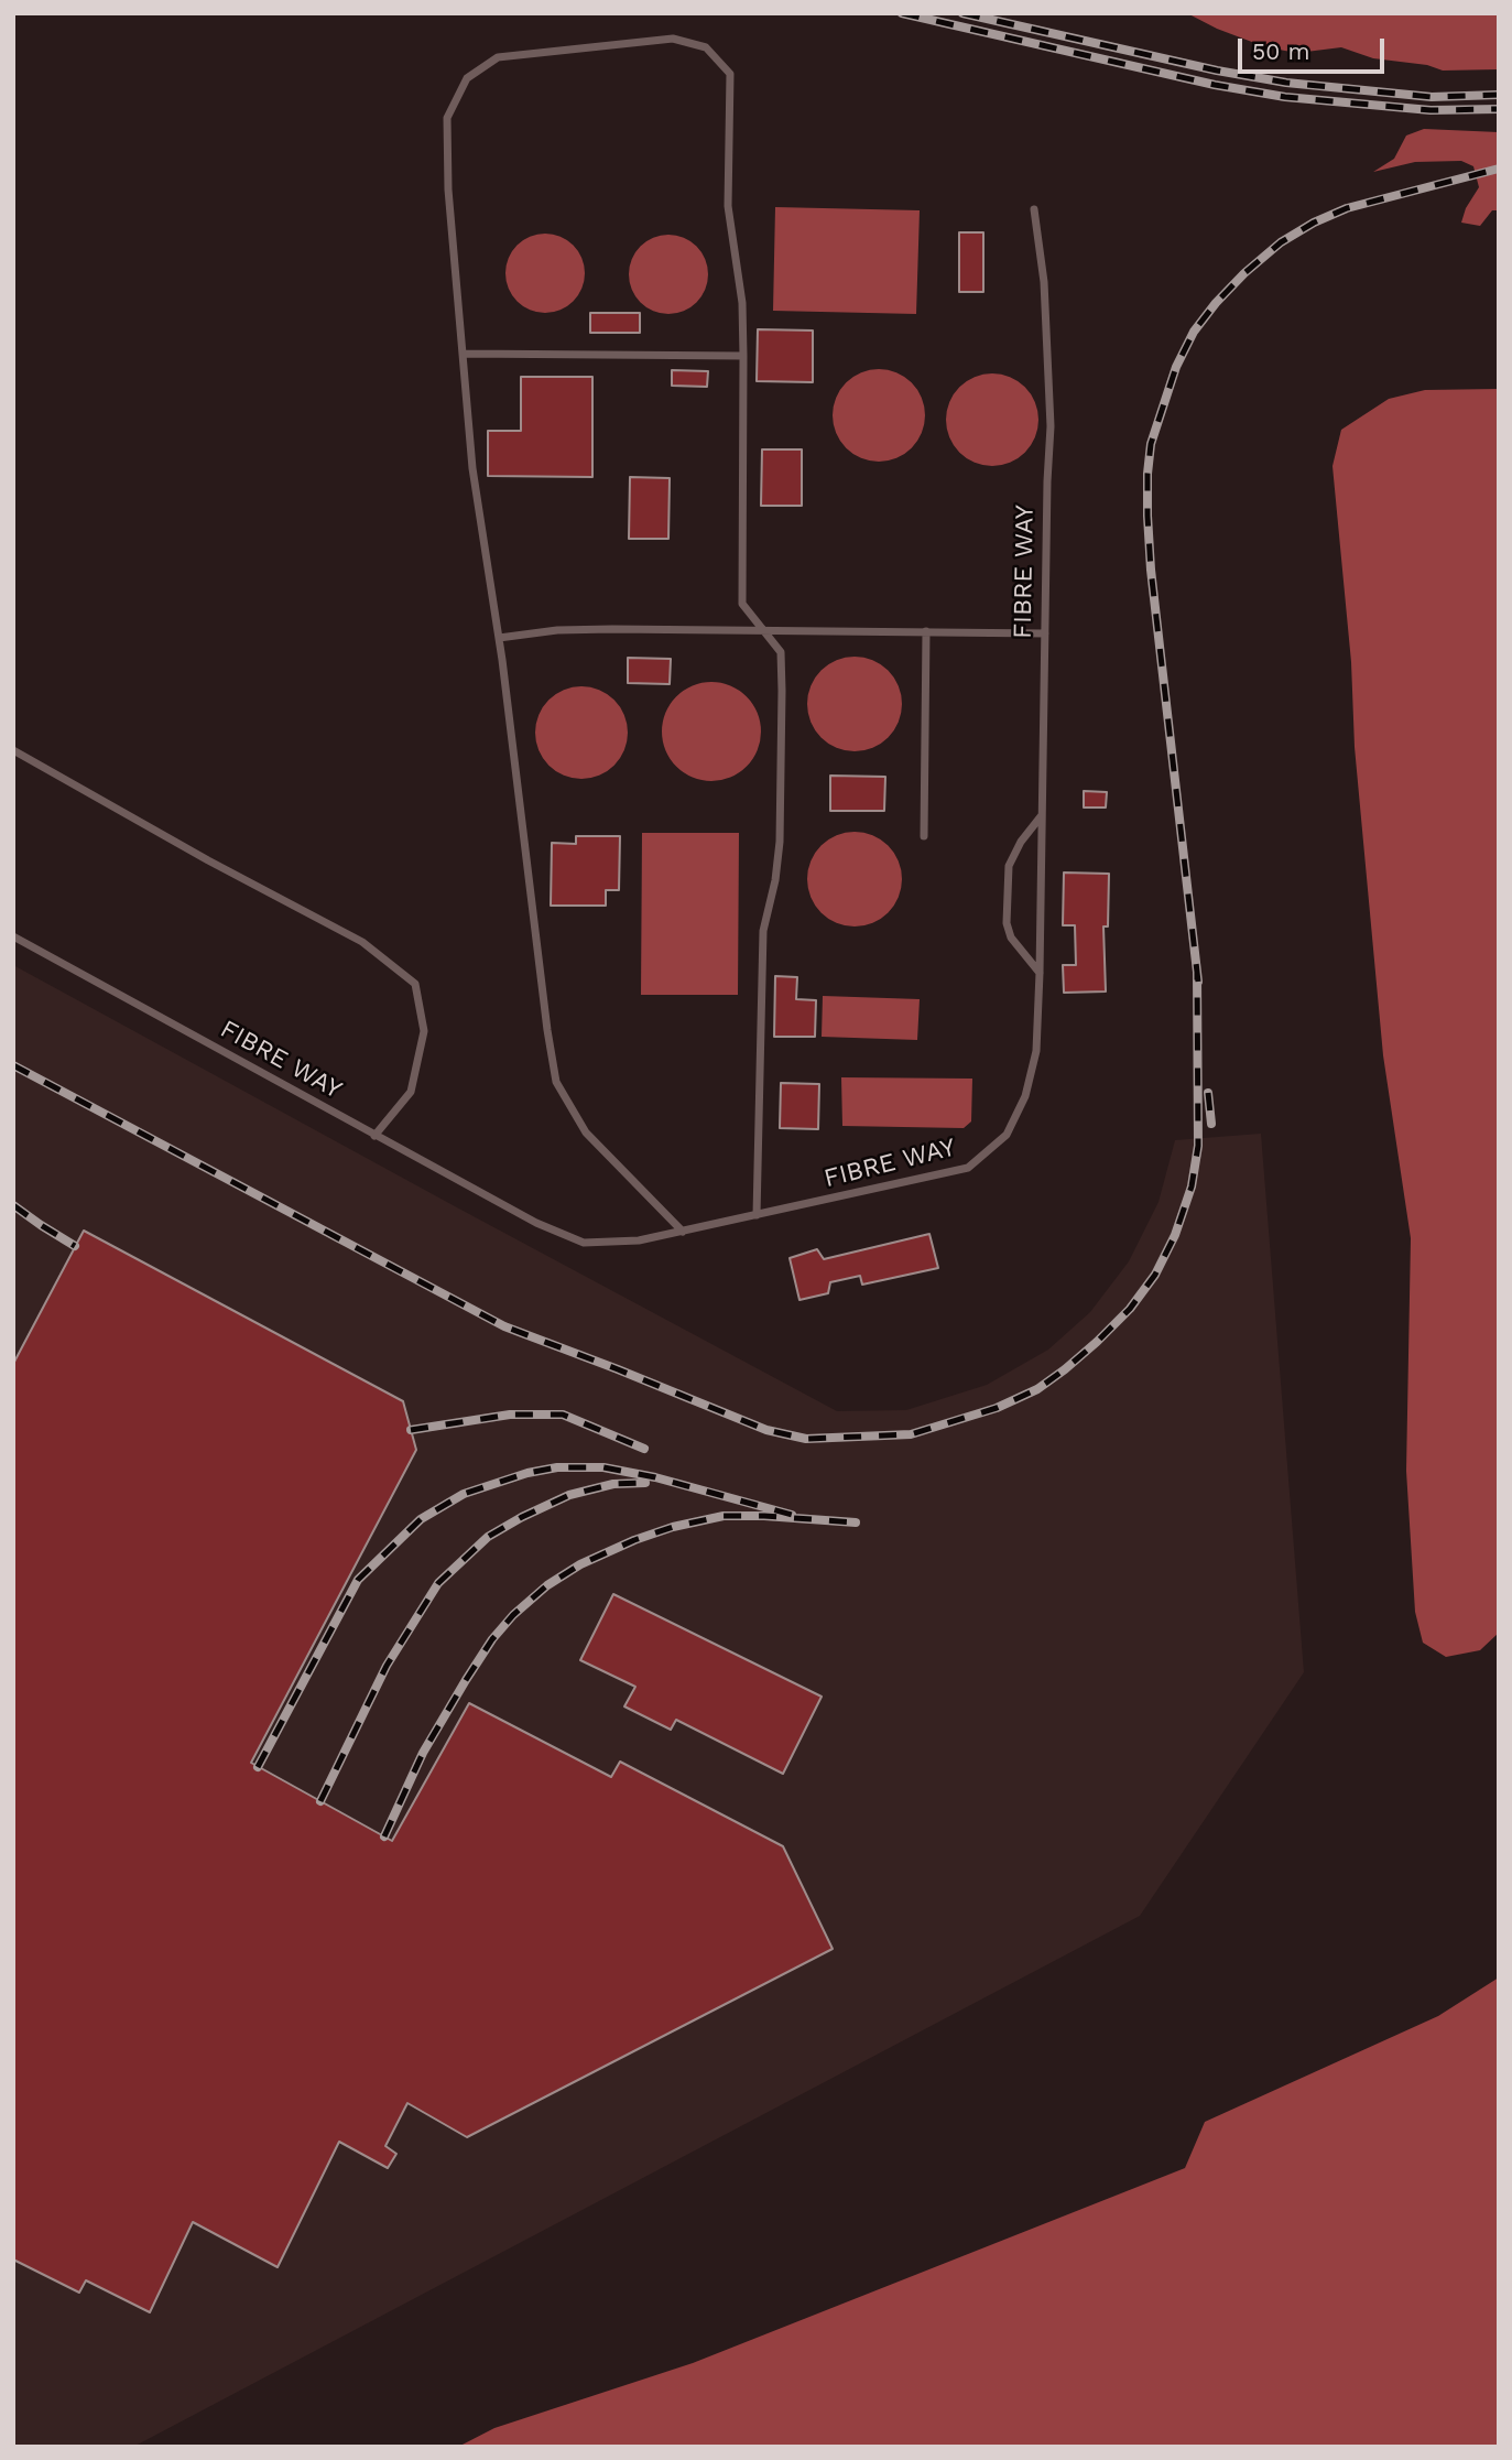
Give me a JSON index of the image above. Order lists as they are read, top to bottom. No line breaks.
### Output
{"streets":{"lane":["FIBRE WAY"]},"scale_bar":"50 m"}
